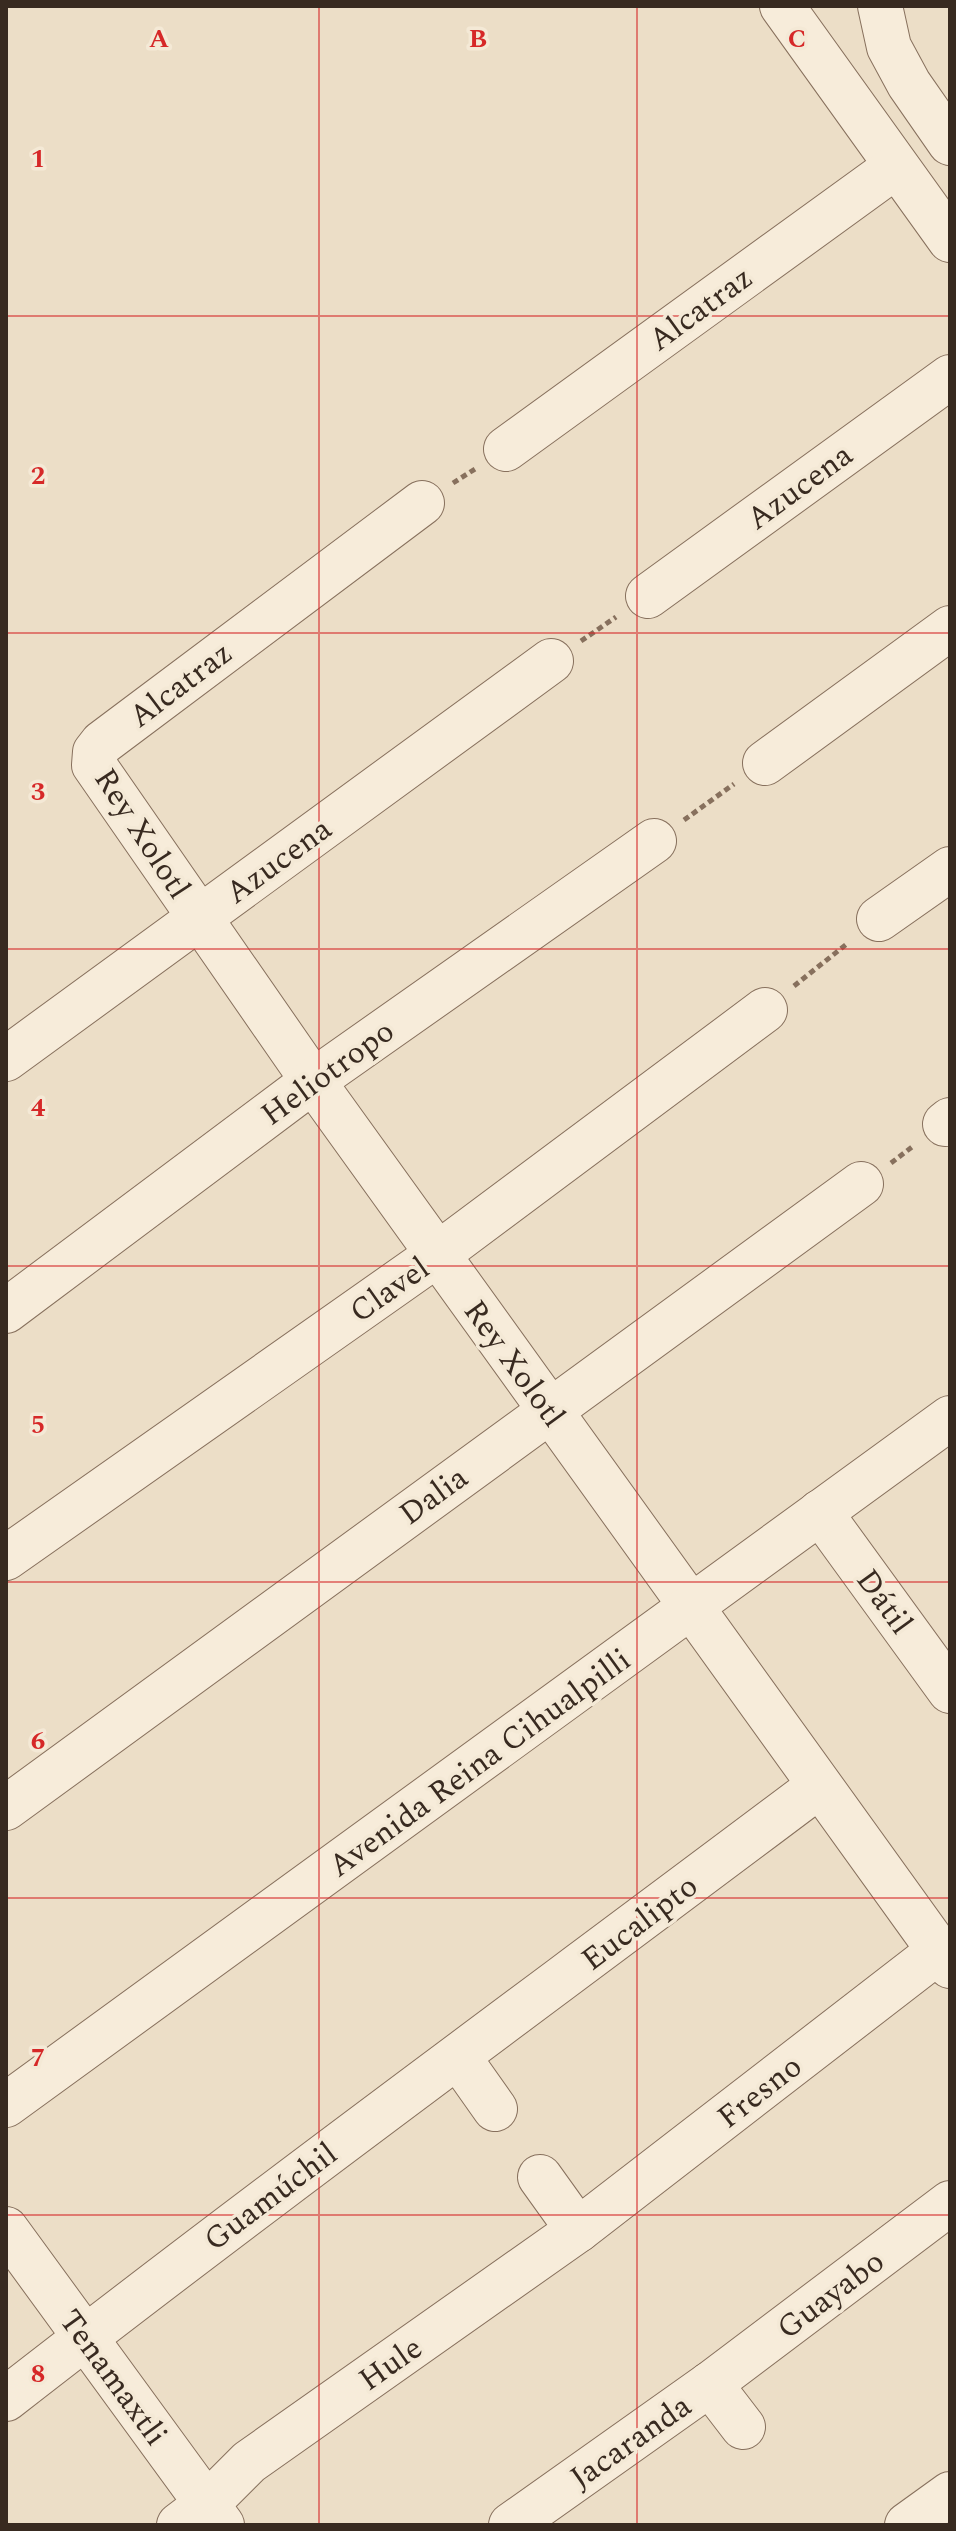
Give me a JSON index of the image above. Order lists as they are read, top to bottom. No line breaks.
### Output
{"streets":{"street":["Alcatraz","Azucena","Rey Xolotl","Heliotropo","Clavel","Dalia","Dátil","Avenida Reina Cihualpilli","Eucalipto","Fresno","Guamúchil","Guayabo","Hule","Tenamaxtli","Jacaranda"]},"crossings":[["Alcatraz","Rey Xolotl"],["Azucena","Rey Xolotl"],["Rey Xolotl","Heliotropo"],["Rey Xolotl","Clavel"],["Rey Xolotl","Dalia"],["Rey Xolotl","Avenida Reina Cihualpilli"],["Rey Xolotl","Eucalipto"],["Rey Xolotl","Fresno"],["Dátil","Avenida Reina Cihualpilli"],["Eucalipto","Guamúchil"],["Fresno","Hule"],["Guamúchil","Tenamaxtli"],["Guayabo","Jacaranda"],["Hule","Tenamaxtli"]],"grid":{"columns":["A","B","C"],"rows":["1","2","3","4","5","6","7","8"]}}
